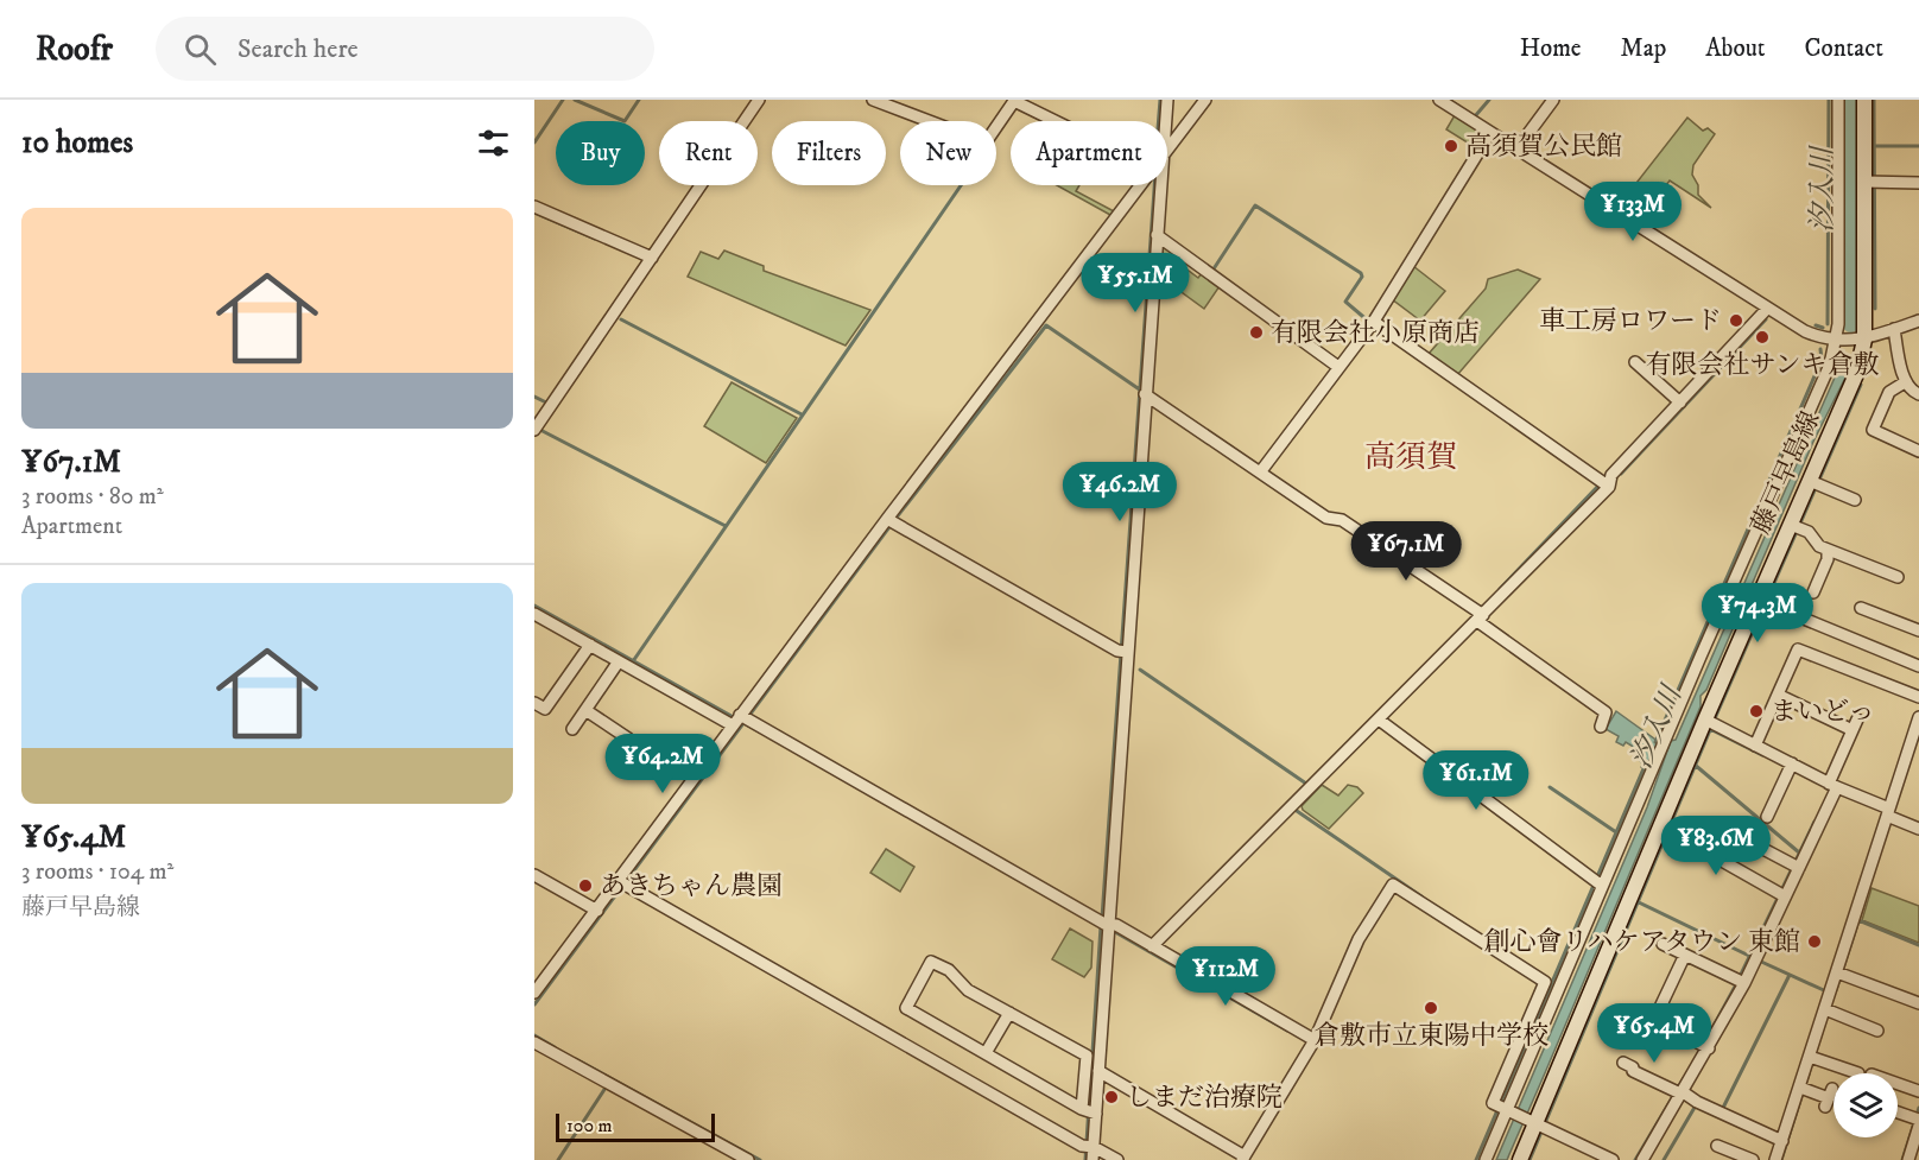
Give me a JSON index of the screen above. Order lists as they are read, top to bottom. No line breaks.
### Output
{"streets":{"main road":["藤戸早島線"]},"districts":["高須賀"],"water":["汐入川"],"places":["高須賀公民館","車工房ロワード","有限会社小原商店","有限会社サンキ倉敷","まいどっ","あきちゃん農園","創心會リハケアタウン 東館","倉敷市立東陽中学校","しまだ治療院"],"scale_bar":"100 m","page":{"header":"Roofr","search":"Search here","nav":["Home","Map","About","Contact"],"heading":"10 homes","chip":["Buy","Rent","Filters","New","Apartment"],"price":["¥133M","¥55.1M","¥46.2M","¥67.1M","¥74.3M","¥64.2M","¥61.1M","¥83.6M","¥112M","¥65.4M"],"list":[{"name":"¥67.1M","note":"3 rooms · 80 m² · Apartment"},{"name":"¥65.4M","note":"3 rooms · 104 m² · 藤戸早島線"}],"scale":"100 m"}}
